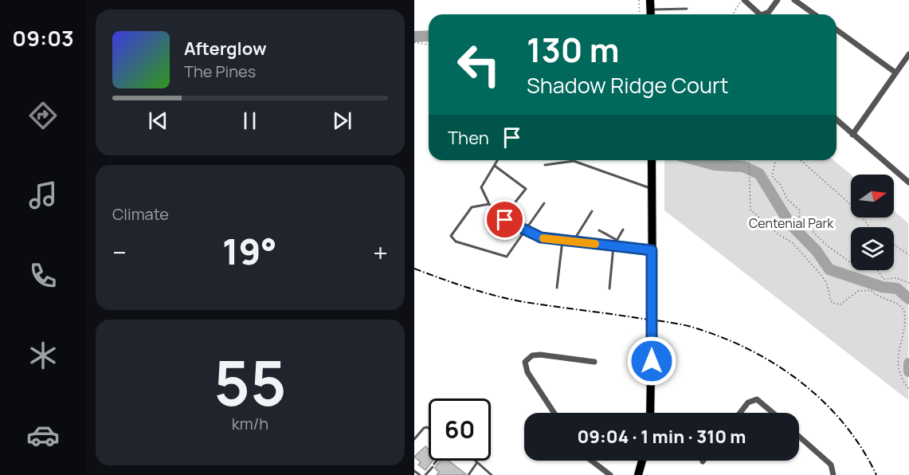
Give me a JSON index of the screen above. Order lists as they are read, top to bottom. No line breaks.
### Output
{"parks":["Centenial Park"],"north":"right","page":{"tabs":"09:03","turn":["130 m","Shadow Ridge Court"],"song":["Afterglow","The Pines"],"then":"Then","tile":["Climate",["55","km/h"]],"heat":["−","19°","+"],"limit":"60","trip":"09:04 · 1 min · 310 m"}}
